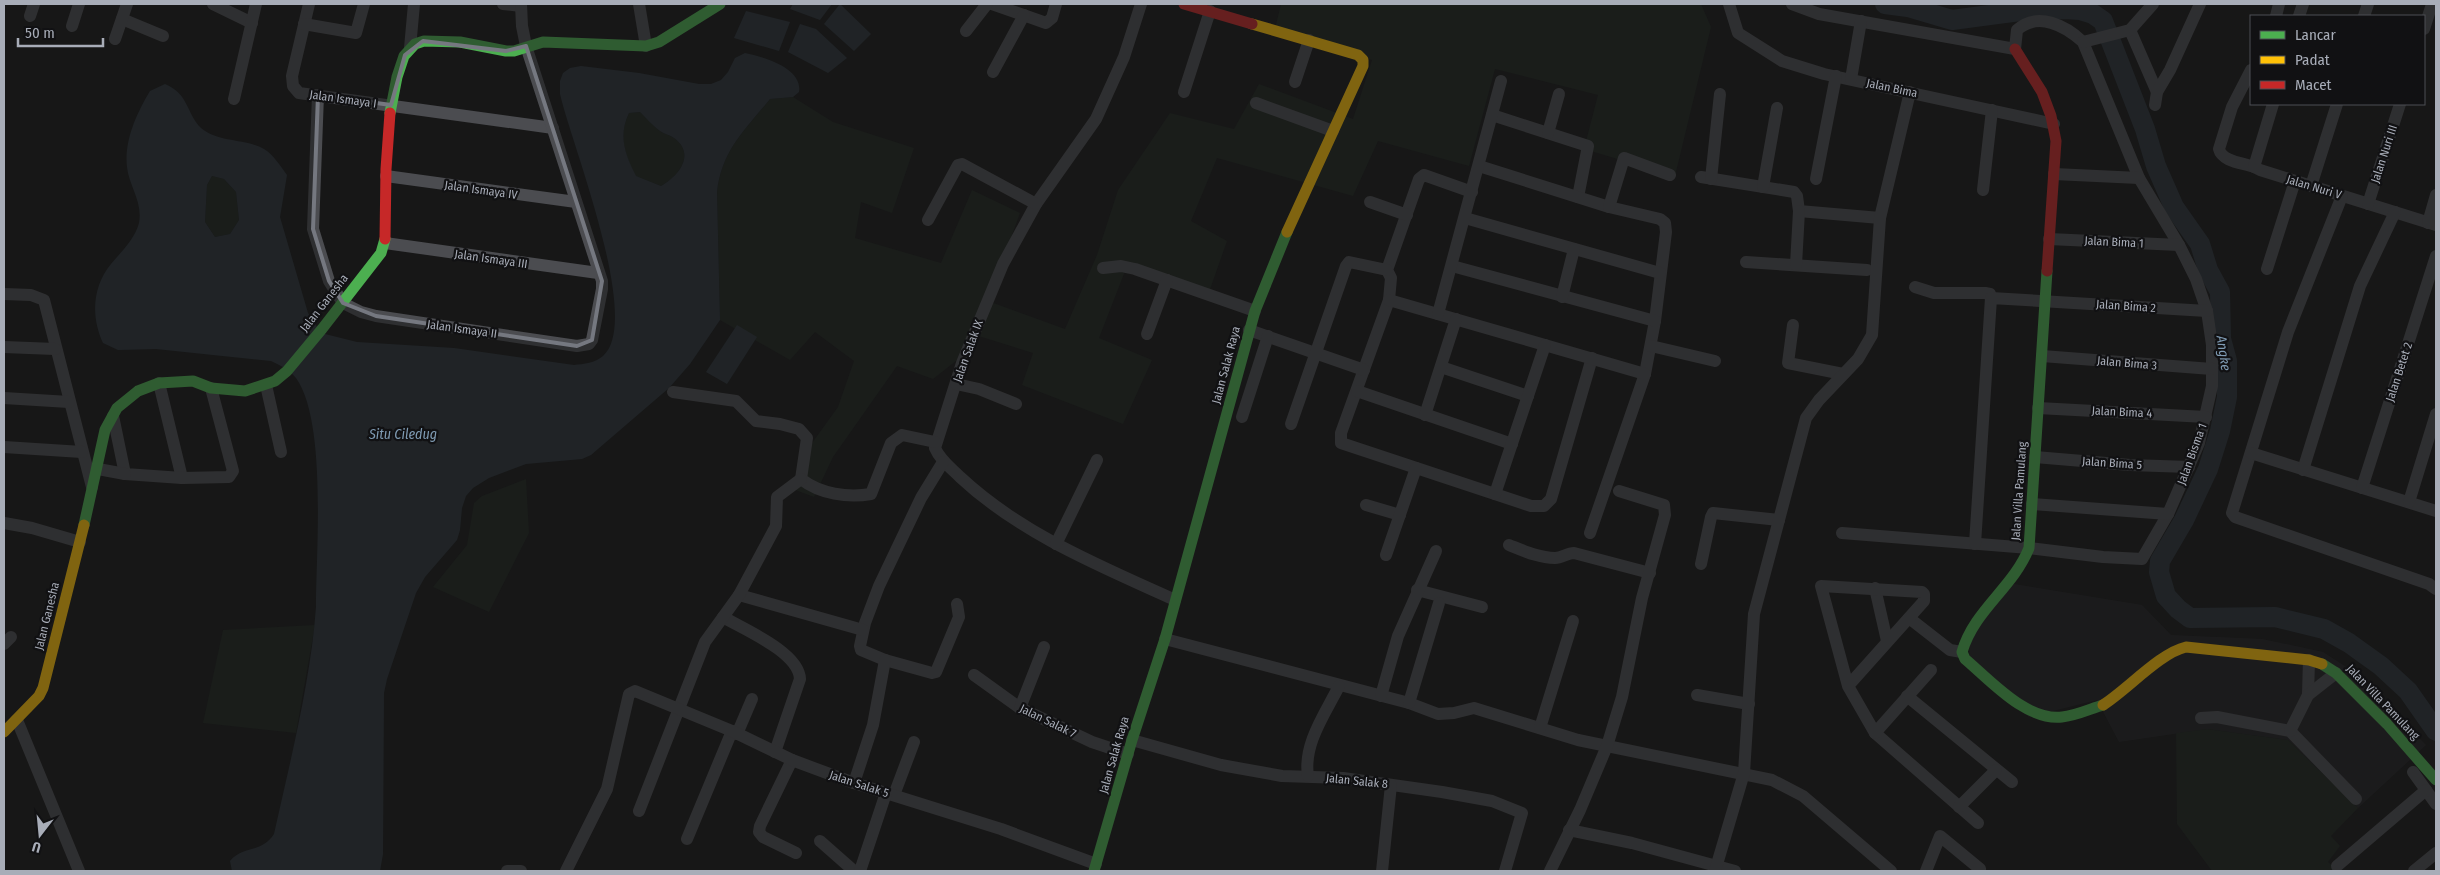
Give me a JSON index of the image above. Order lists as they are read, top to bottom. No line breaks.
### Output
{"streets":{"street":["Jalan Bima","Jalan Ismaya I","Jalan Nuri III","Jalan Nuri V","Jalan Ismaya IV","Jalan Bima 1","Jalan Ismaya III","Jalan Ganesha","Jalan Bima 2","Jalan Ismaya II","Jalan Salak IX","Jalan Bima 3","Jalan Salak Raya","Jalan Betet 2","Jalan Bima 4","Jalan Bisma 1","Jalan Bima 5","Jalan Villa Pamulang","Jalan Salak 7","Jalan Salak 8","Jalan Salak 5"]},"crossings":[["Jalan Bima","Jalan Villa Pamulang"],["Jalan Ismaya I","Jalan Ganesha"],["Jalan Nuri III","Jalan Nuri V"],["Jalan Ismaya IV","Jalan Ganesha"],["Jalan Bima 1","Jalan Bisma 1"],["Jalan Bima 1","Jalan Villa Pamulang"],["Jalan Ismaya III","Jalan Ganesha"],["Jalan Ismaya III","Jalan Ismaya II"],["Jalan Ganesha","Jalan Ismaya II"],["Jalan Bima 2","Jalan Bisma 1"],["Jalan Bima 2","Jalan Villa Pamulang"],["Jalan Bima 3","Jalan Bisma 1"],["Jalan Bima 3","Jalan Villa Pamulang"],["Jalan Salak Raya","Jalan Salak 7"],["Jalan Salak Raya","Jalan Salak 8"],["Jalan Salak Raya","Jalan Salak 5"],["Jalan Bima 4","Jalan Bisma 1"],["Jalan Bima 4","Jalan Villa Pamulang"],["Jalan Bisma 1","Jalan Bima 5"],["Jalan Bisma 1","Jalan Villa Pamulang"],["Jalan Bima 5","Jalan Villa Pamulang"]],"water":["Angke","Situ Ciledug"],"legend":["Lancar","Padat","Macet"],"scale_bar":"50 m","north":"bottom"}
